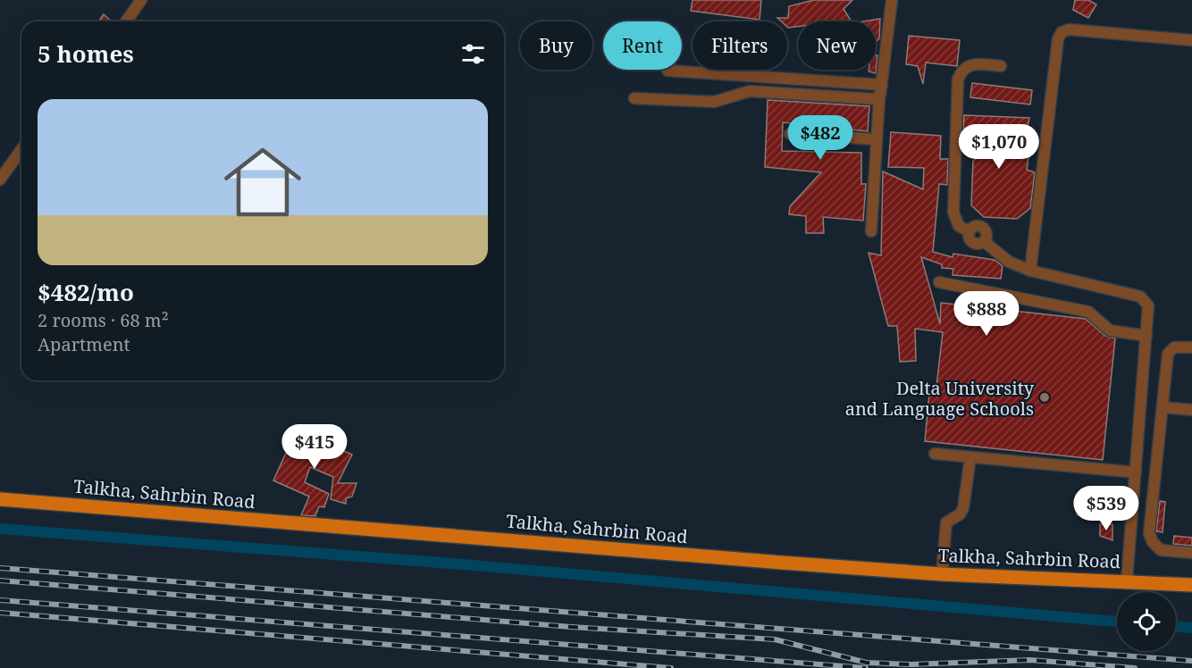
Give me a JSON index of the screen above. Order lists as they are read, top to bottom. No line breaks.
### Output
{"streets":{"main road":["Talkha, Sahrbin Road"]},"places":["Delta University and Language Schools"],"page":{"chip":["Buy","Rent","Filters","New"],"heading":"5 homes","list":[{"name":"$482/mo","note":"2 rooms · 68 m² · Apartment"}],"price":["$482","$1,070","$888","$415","$539"]}}
